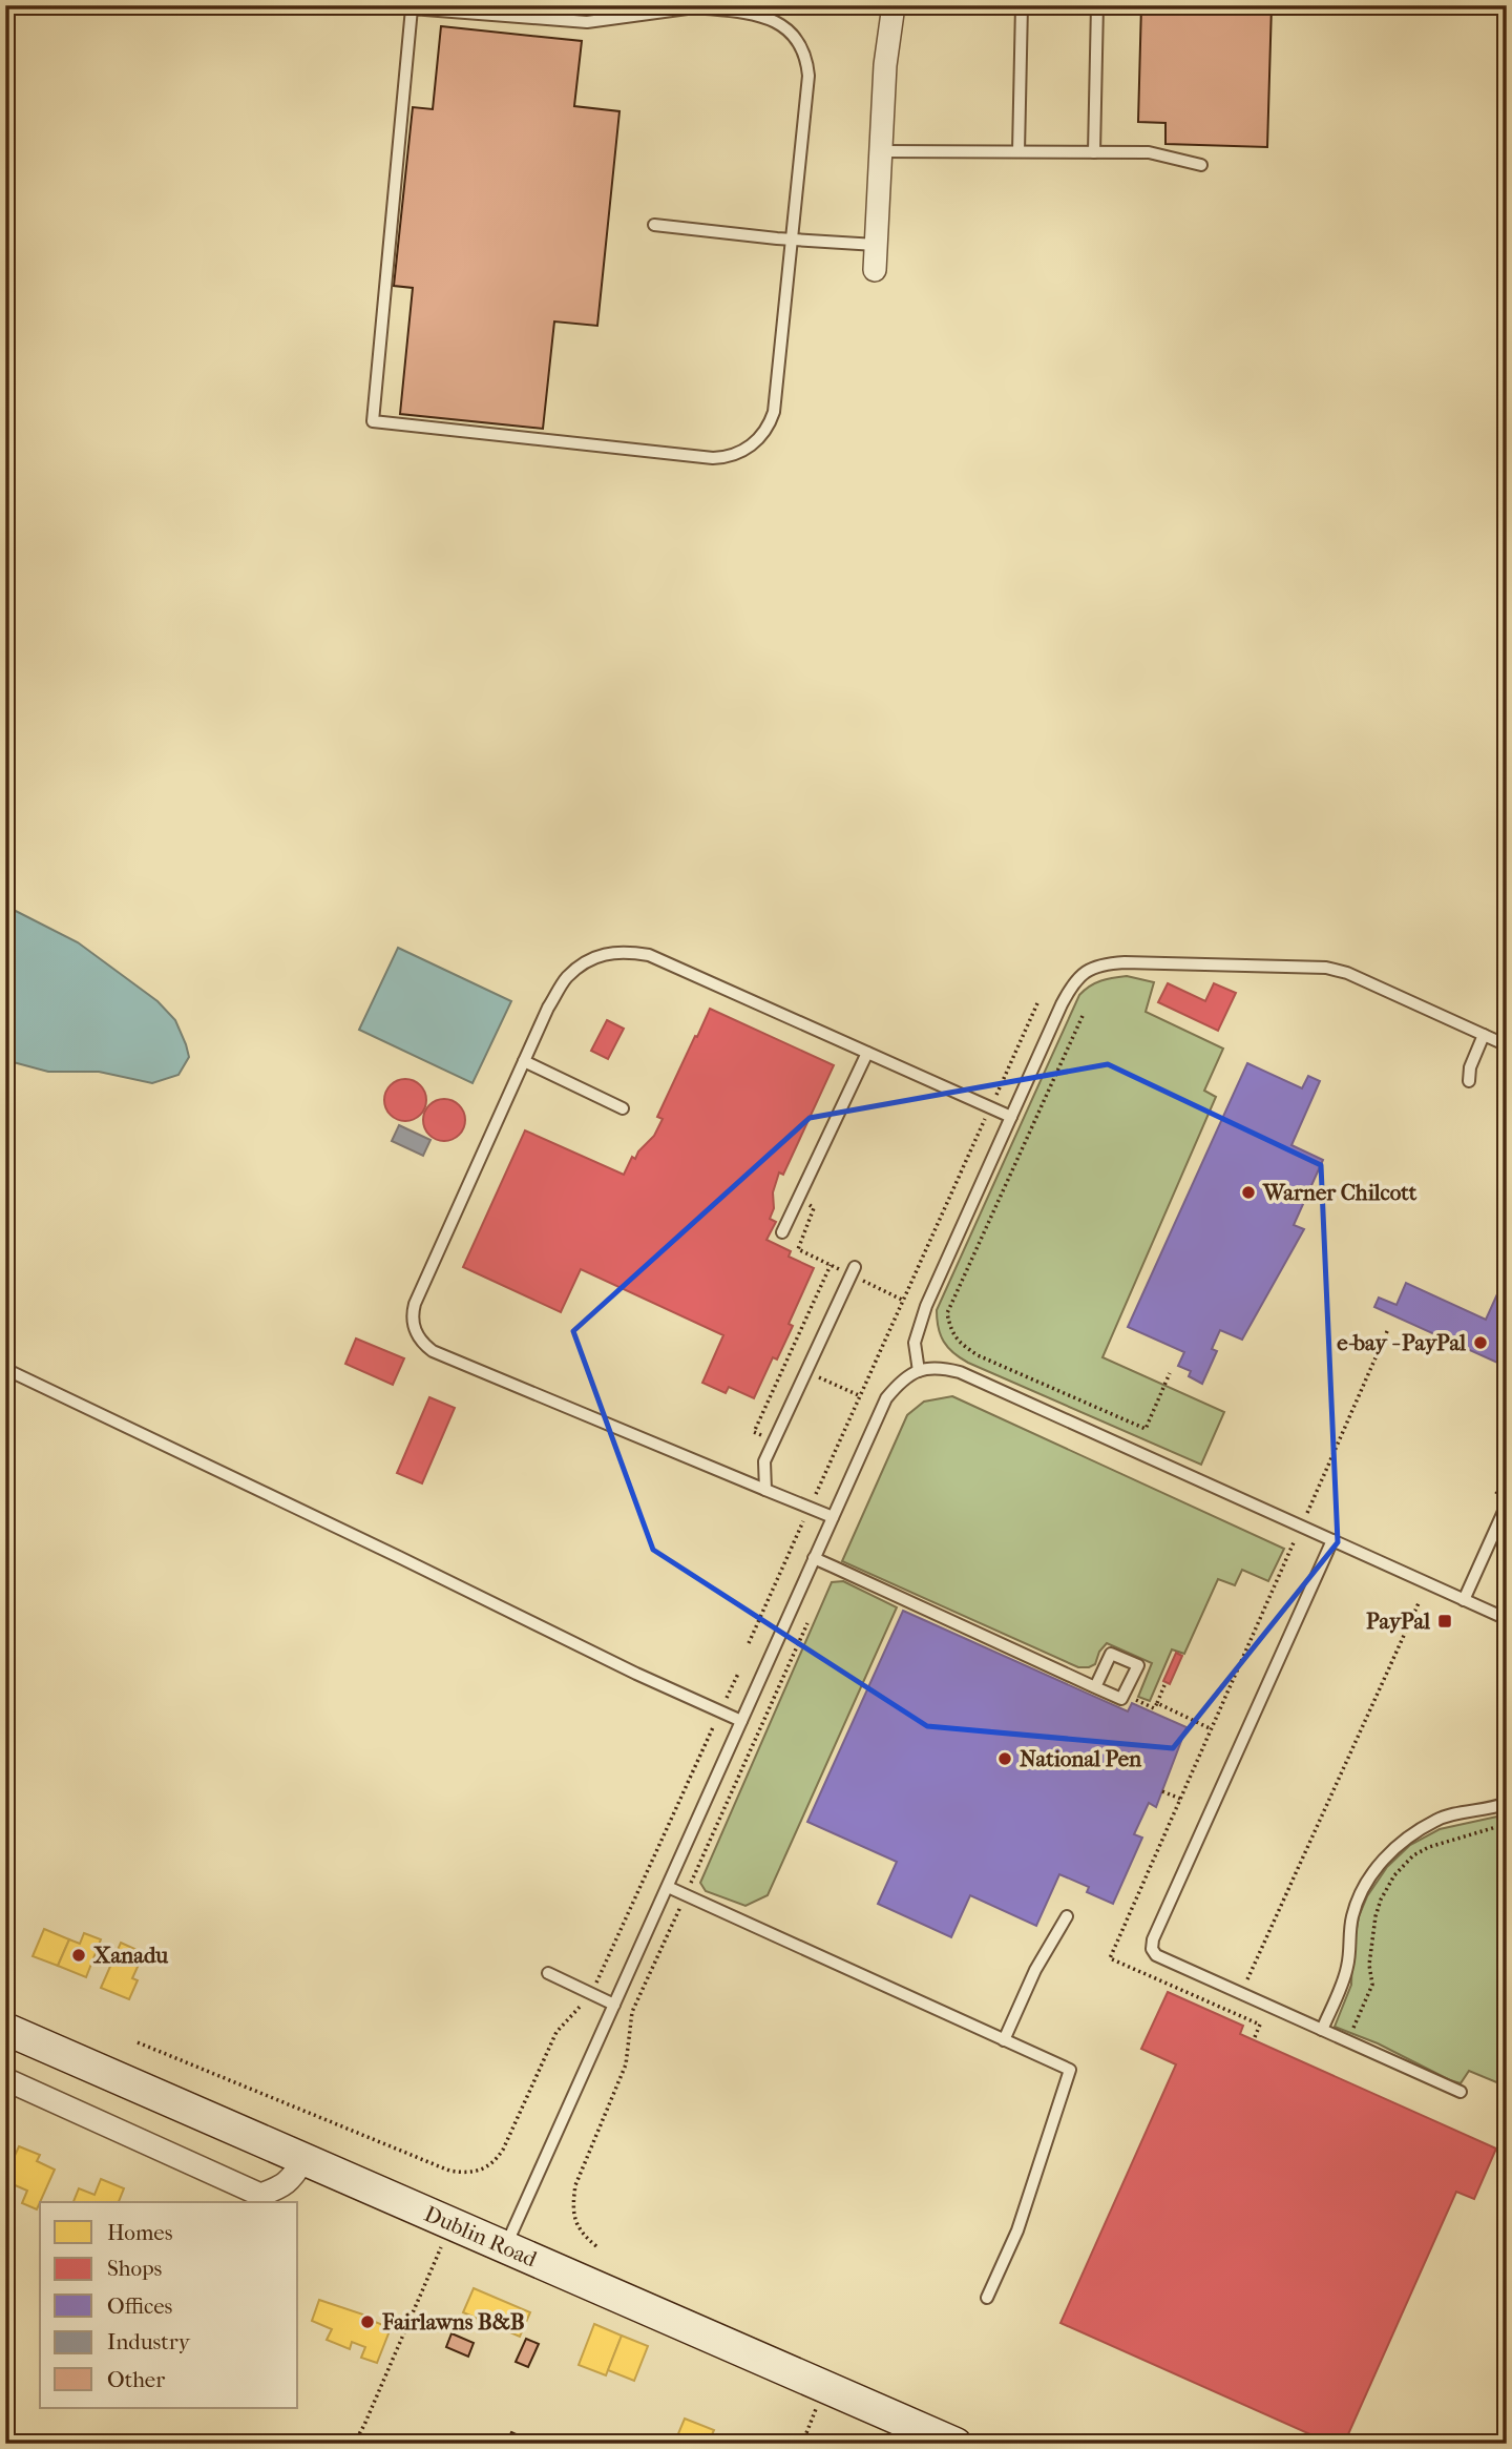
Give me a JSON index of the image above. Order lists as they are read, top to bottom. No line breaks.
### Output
{"streets":{"main road":["Dublin Road"]},"places":{"other":["Warner Chilcott","e-bay - PayPal","National Pen","Xanadu","Fairlawns B&B"],"transit":["PayPal"]},"legend":["Homes","Shops","Offices","Industry","Other"]}
